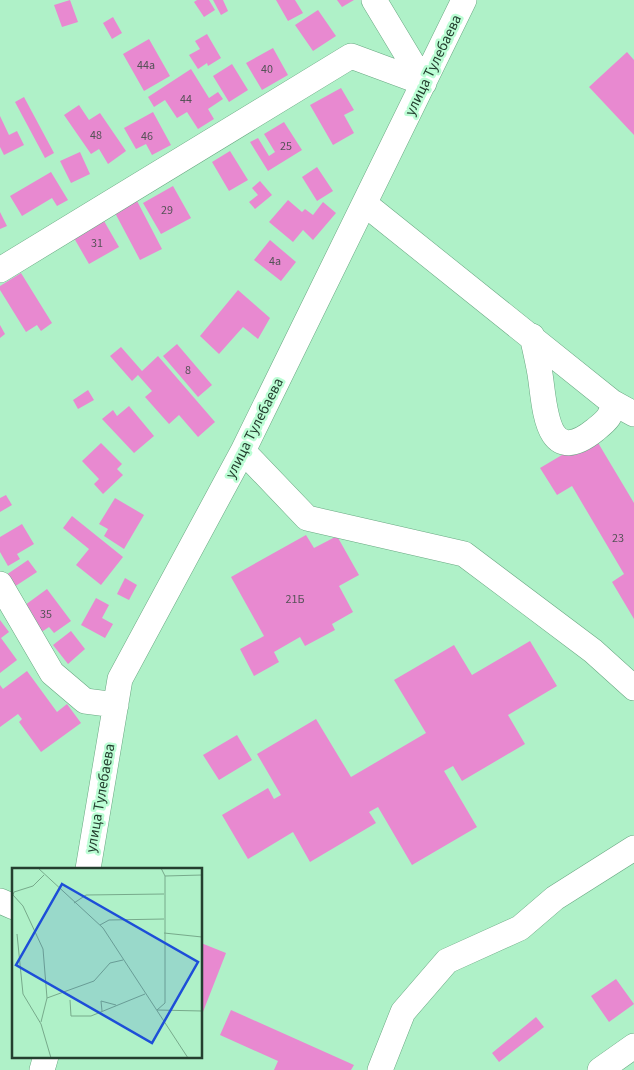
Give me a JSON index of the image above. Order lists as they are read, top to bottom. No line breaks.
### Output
{"streets":{"street":["улица Тулебаева"]},"house_numbers":["44а","40","44","48","46","25","29","31","4а","8","23","21Б","35"]}
